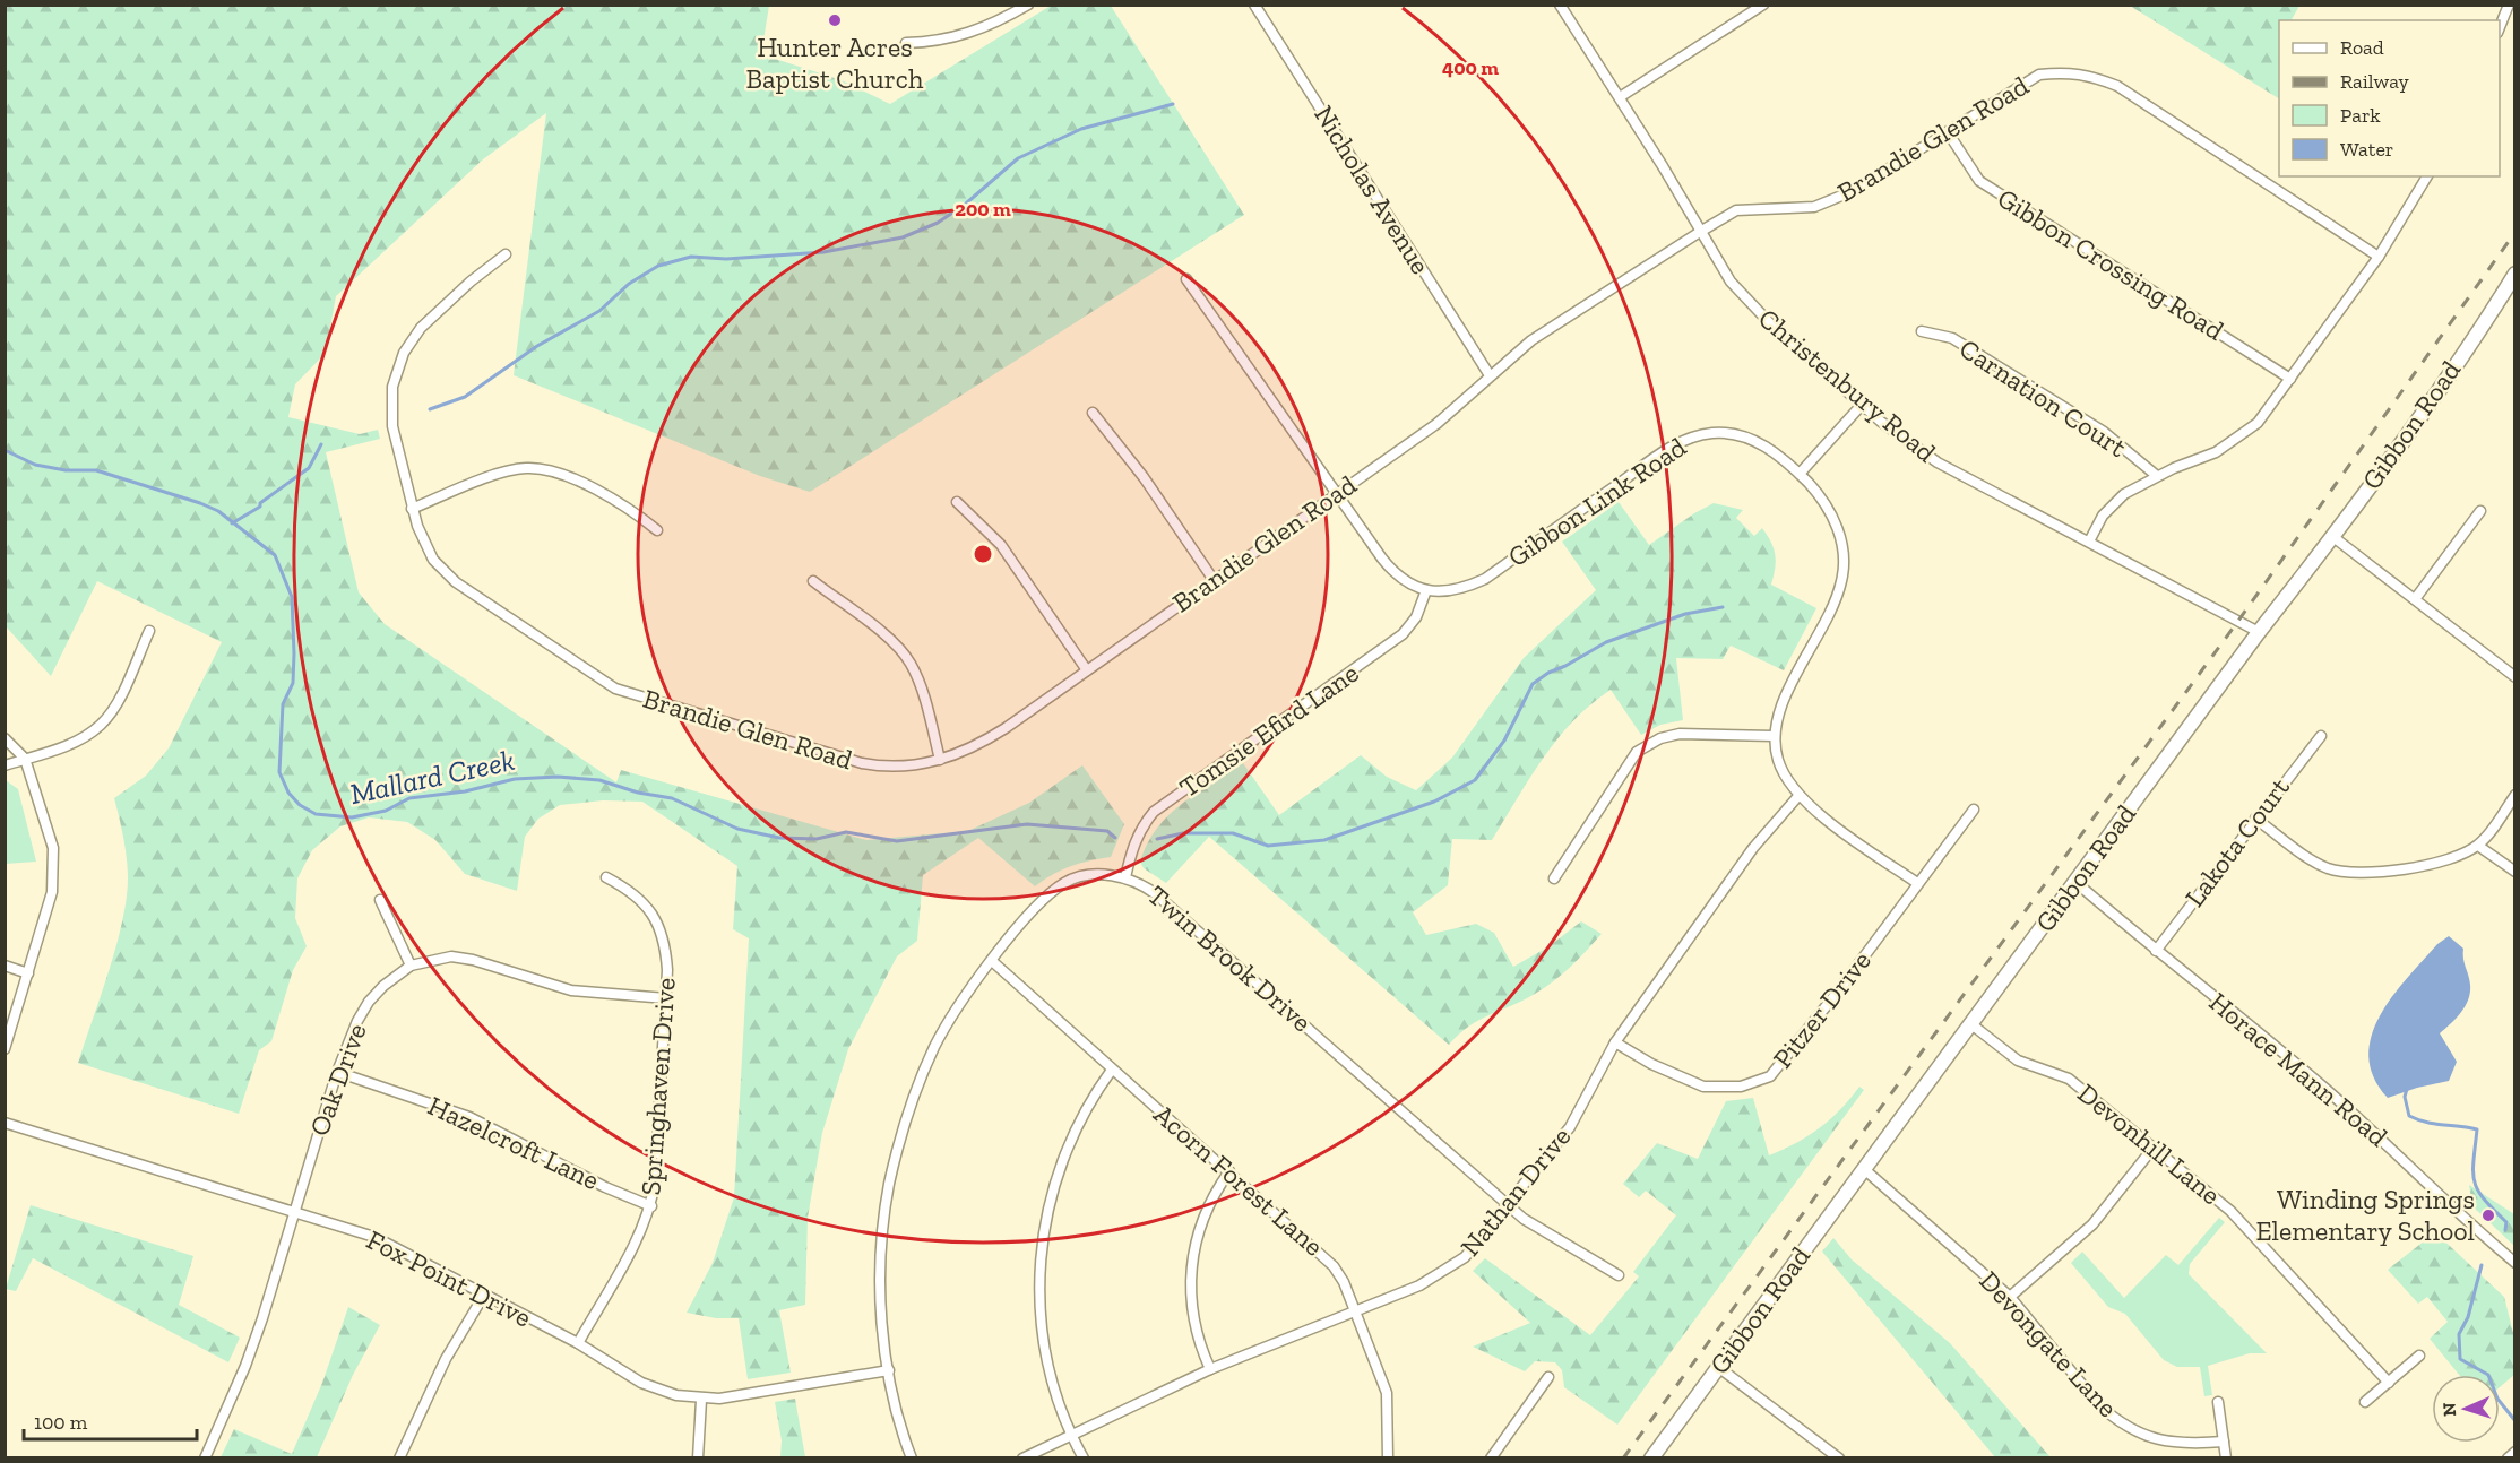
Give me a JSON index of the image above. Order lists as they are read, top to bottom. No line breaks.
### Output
{"streets":{"main road":["Gibbon Road"],"street":["Brandie Glen Road","Nicholas Avenue","Gibbon Crossing Road","Christenbury Road","Carnation Court","Gibbon Link Road","Tomsie Efird Lane","Lakota Court","Twin Brook Drive","Pitzer Drive","Horace Mann Road","Oak Drive","Springhaven Drive","Hazelcroft Lane","Devonhill Lane","Acorn Forest Lane","Nathan Drive","Fox Point Drive","Devongate Lane"]},"crossings":[["Brandie Glen Road","Nicholas Avenue"],["Brandie Glen Road","Gibbon Crossing Road"],["Brandie Glen Road","Christenbury Road"],["Christenbury Road","Gibbon Road"],["Gibbon Road","Horace Mann Road"],["Gibbon Road","Devonhill Lane"],["Gibbon Road","Devongate Lane"],["Gibbon Link Road","Tomsie Efird Lane"],["Gibbon Link Road","Pitzer Drive"],["Gibbon Link Road","Nathan Drive"],["Tomsie Efird Lane","Twin Brook Drive"],["Lakota Court","Horace Mann Road"],["Twin Brook Drive","Acorn Forest Lane"],["Twin Brook Drive","Nathan Drive"],["Twin Brook Drive","Fox Point Drive"],["Pitzer Drive","Nathan Drive"],["Oak Drive","Springhaven Drive"],["Oak Drive","Hazelcroft Lane"],["Oak Drive","Fox Point Drive"],["Springhaven Drive","Hazelcroft Lane"],["Springhaven Drive","Fox Point Drive"],["Acorn Forest Lane","Nathan Drive"]],"water":["Mallard Creek"],"places":["Hunter Acres Baptist Church","Winding Springs Elementary School"],"legend":["Road","Railway","Park","Water"],"scale_bar":"100 m","north":"left","rings":["400 m","200 m"]}
